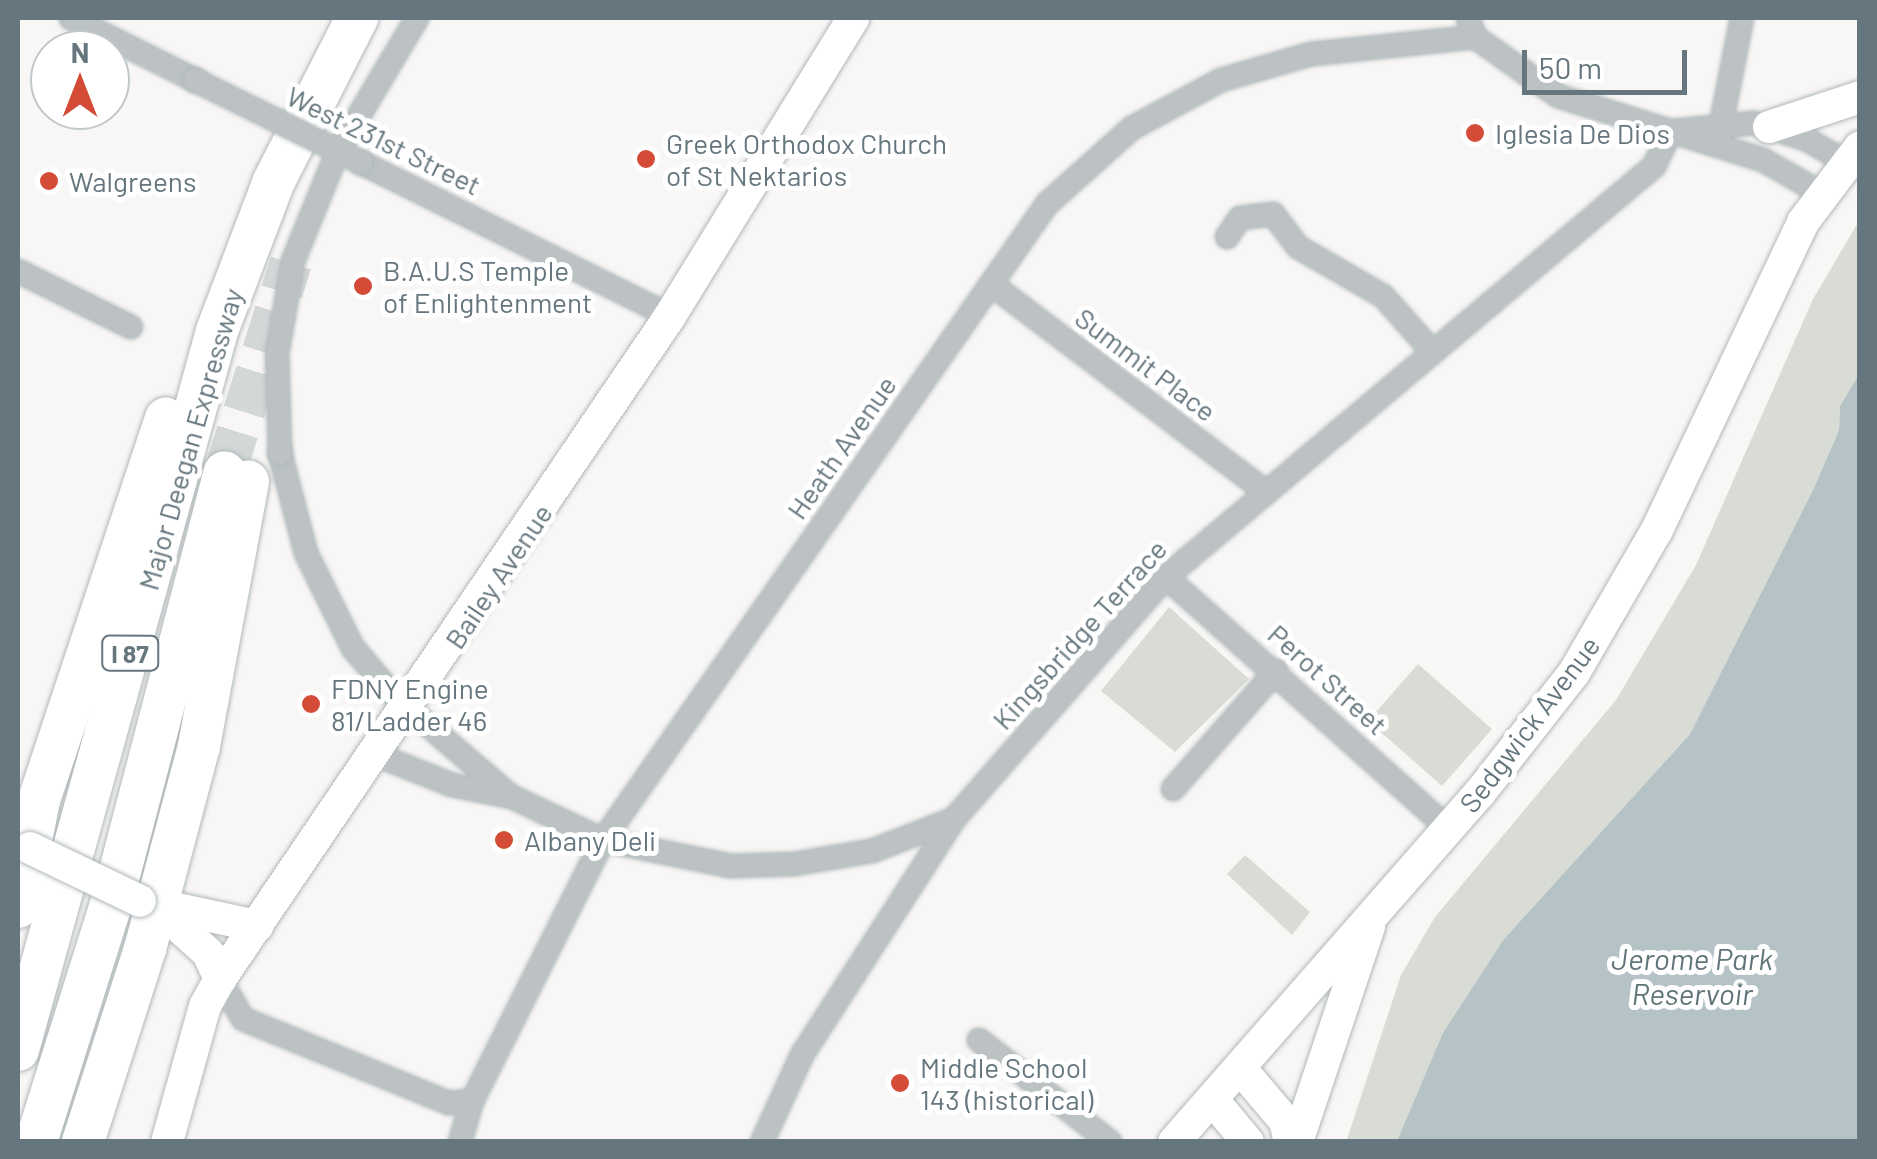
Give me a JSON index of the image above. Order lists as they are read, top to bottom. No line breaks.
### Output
{"streets":{"highway":["Major Deegan Expressway","I 87"],"street":["West 231st Street","Summit Place","Heath Avenue","Bailey Avenue","Kingsbridge Terrace","Perot Street","Sedgwick Avenue"]},"crossings":[["West 231st Street","Bailey Avenue"],["Summit Place","Heath Avenue"],["Summit Place","Kingsbridge Terrace"],["Kingsbridge Terrace","Perot Street"],["Perot Street","Sedgwick Avenue"]],"water":["Jerome Park Reservoir"],"places":["Iglesia De Dios","Greek Orthodox Church of St Nektarios","Walgreens","B.A.U.S Temple of Enlightenment","FDNY Engine 81/Ladder 46","Albany Deli","Middle School 143 (historical)"],"scale_bar":"50 m","north":"top"}
